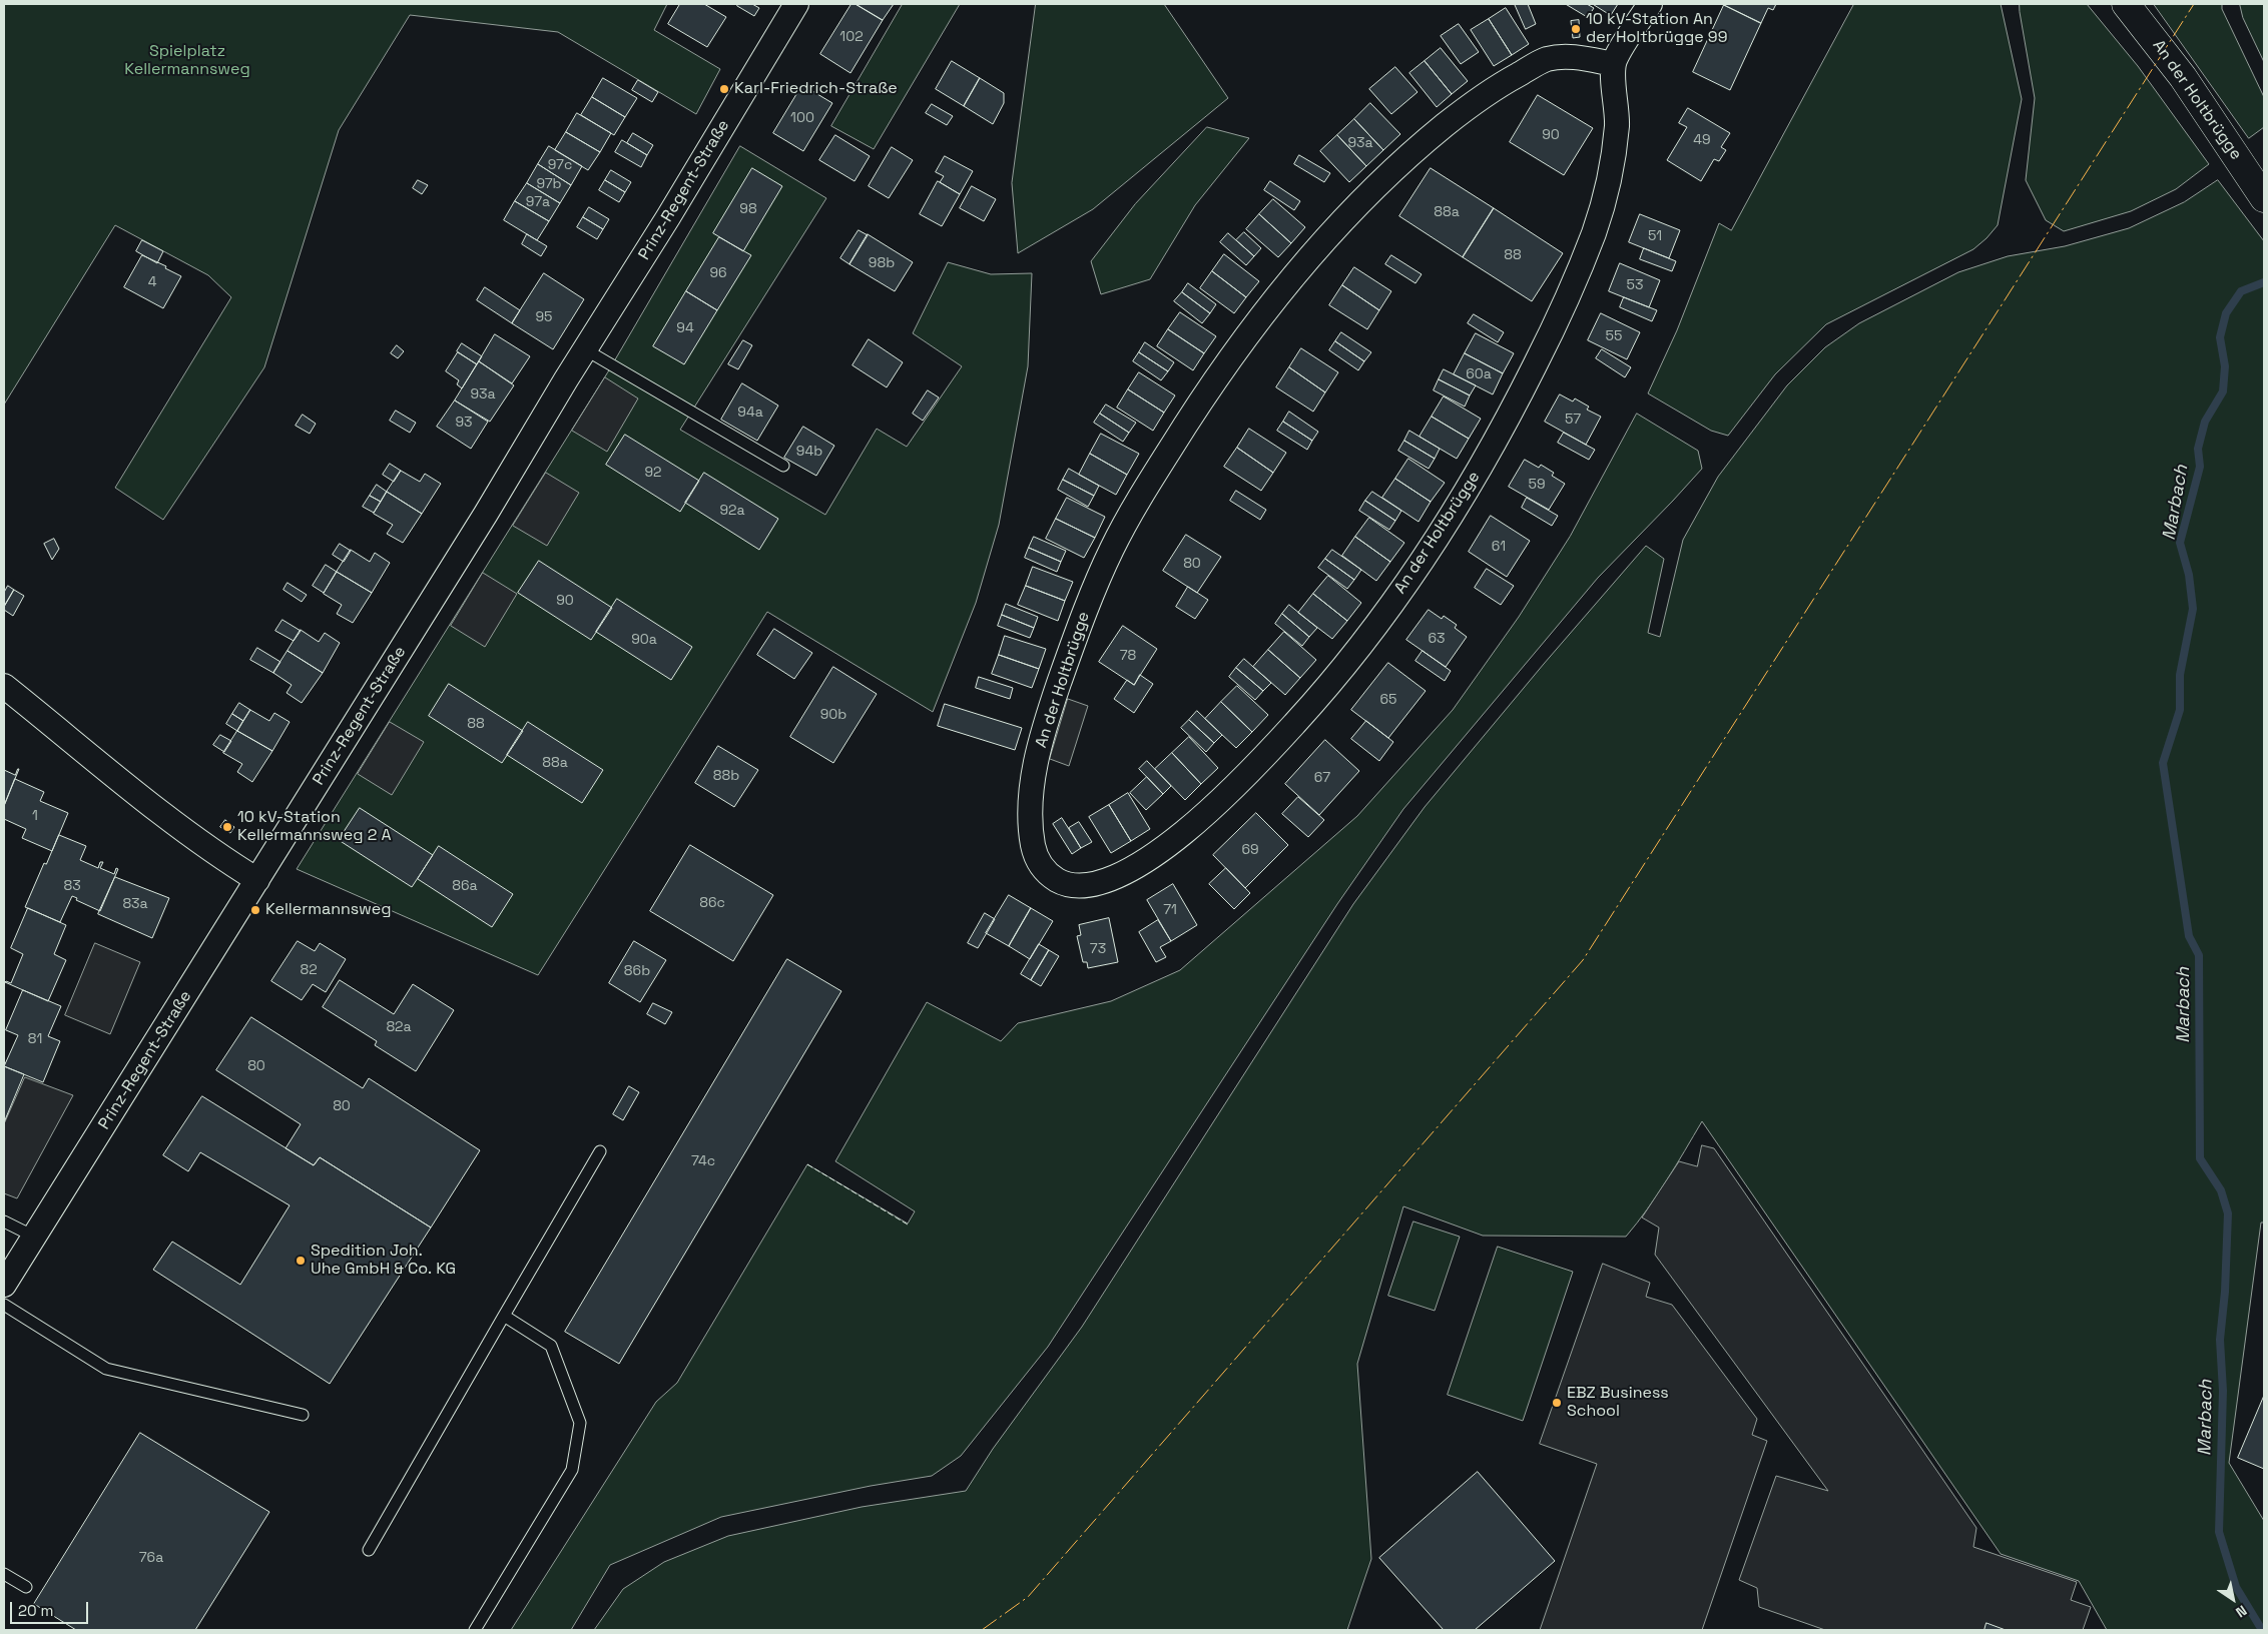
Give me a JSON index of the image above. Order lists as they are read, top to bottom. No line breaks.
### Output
{"streets":{"street":["An der Holtbrügge","Prinz-Regent-Straße"]},"water":["Marbach"],"parks":["Spielplatz Kellermannsweg"],"places":["10 kV-Station An der Holtbrügge 99","Karl-Friedrich-Straße","10 kV-Station Kellermannsweg 2 A","Kellermannsweg","Spedition Joh. Uhe GmbH & Co. KG","EBZ Business School"],"house_numbers":["102","100","90","49","93a","97c","97b","97a","98","88a","51","88","98b","96","4","53","95","94","55","60a","93a","94a","57","93","94b","92","59","92a","61","80","90","63","90a","78","65","90b","88","88a","88b","67","1","69","83","86a","86c","83a","71","73","82","86b","82a","81","80","80","74c","76a"],"scale_bar":"20 m","north":"bottom right"}
